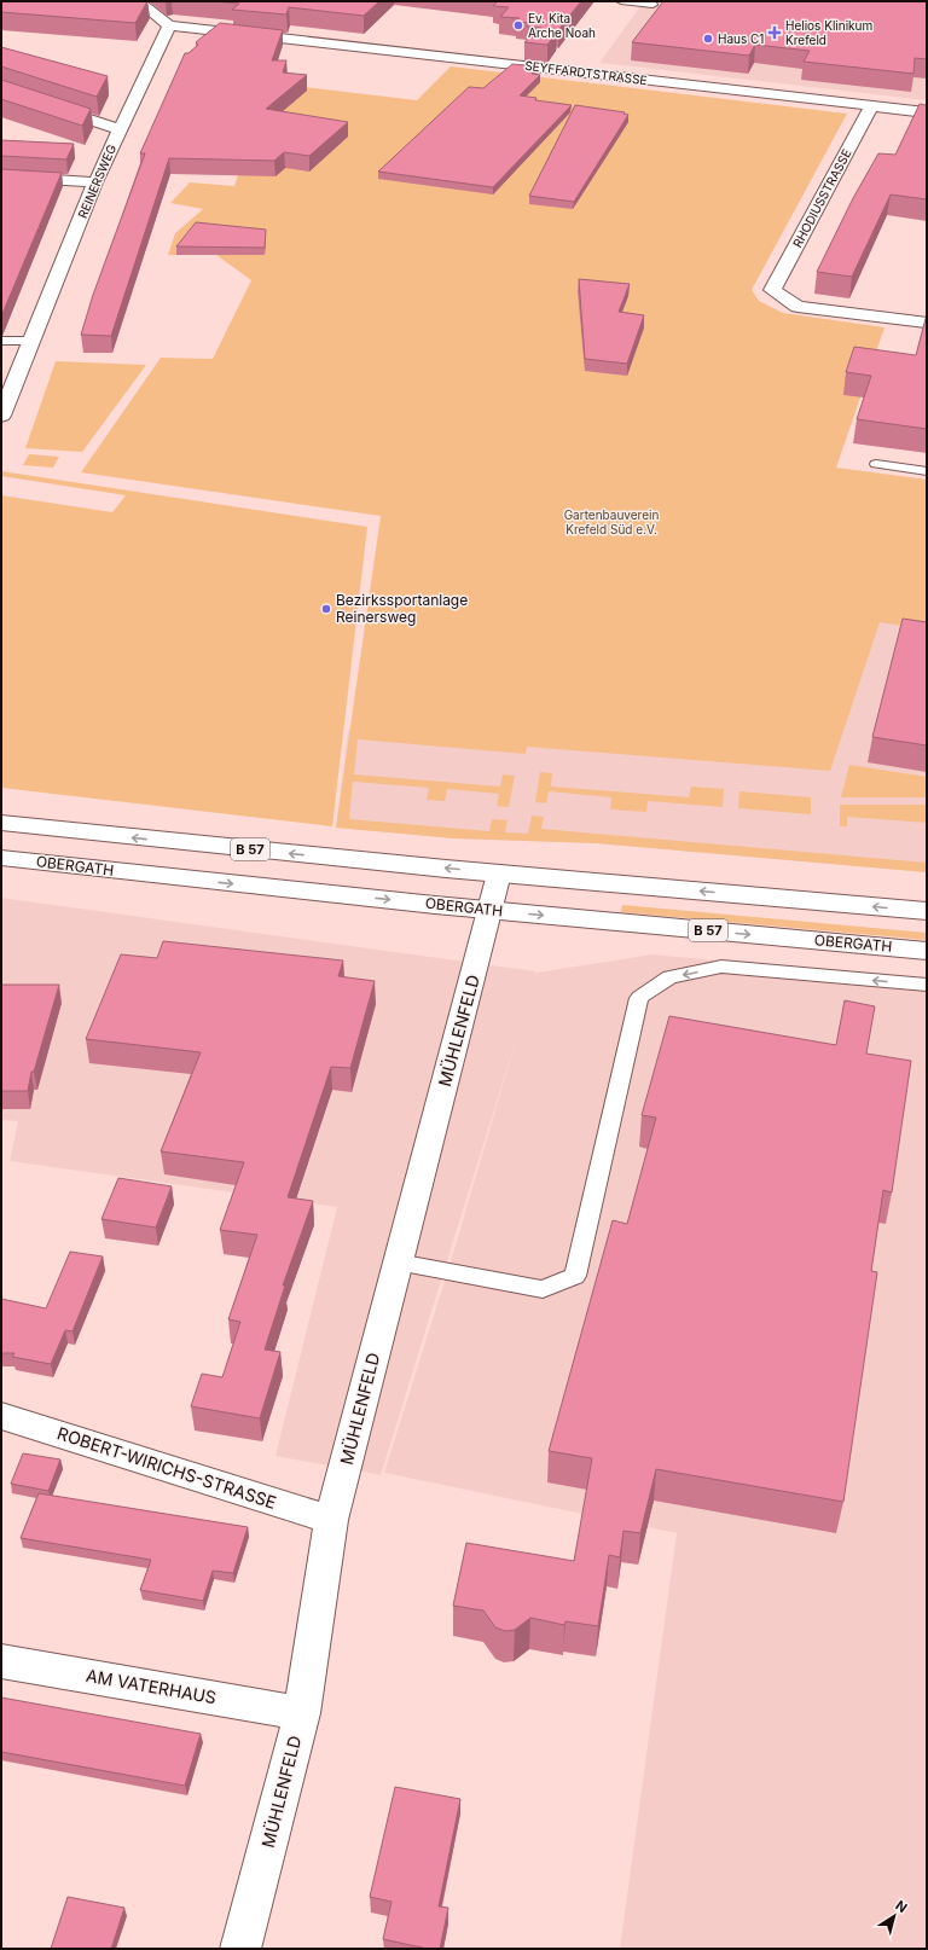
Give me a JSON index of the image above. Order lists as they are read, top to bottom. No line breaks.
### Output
{"streets":{"street":["SEYFFARDTSTRASSE","REINERSWEG","RHODIUSSTRASSE","B 57","OBERGATH","MÜHLENFELD","ROBERT-WIRICHS-STRASSE","AM VATERHAUS"]},"crossings":[["SEYFFARDTSTRASSE","REINERSWEG"],["SEYFFARDTSTRASSE","RHODIUSSTRASSE"],["B 57","MÜHLENFELD"],["OBERGATH","MÜHLENFELD"],["MÜHLENFELD","ROBERT-WIRICHS-STRASSE"],["MÜHLENFELD","AM VATERHAUS"]],"parks":["Gartenbauverein Krefeld Süd e.V."],"places":{"other":["Ev. Kita Arche Noah","Haus C1","Bezirkssportanlage Reinersweg"],"health":["Helios Klinikum Krefeld"]},"north":"top right"}
